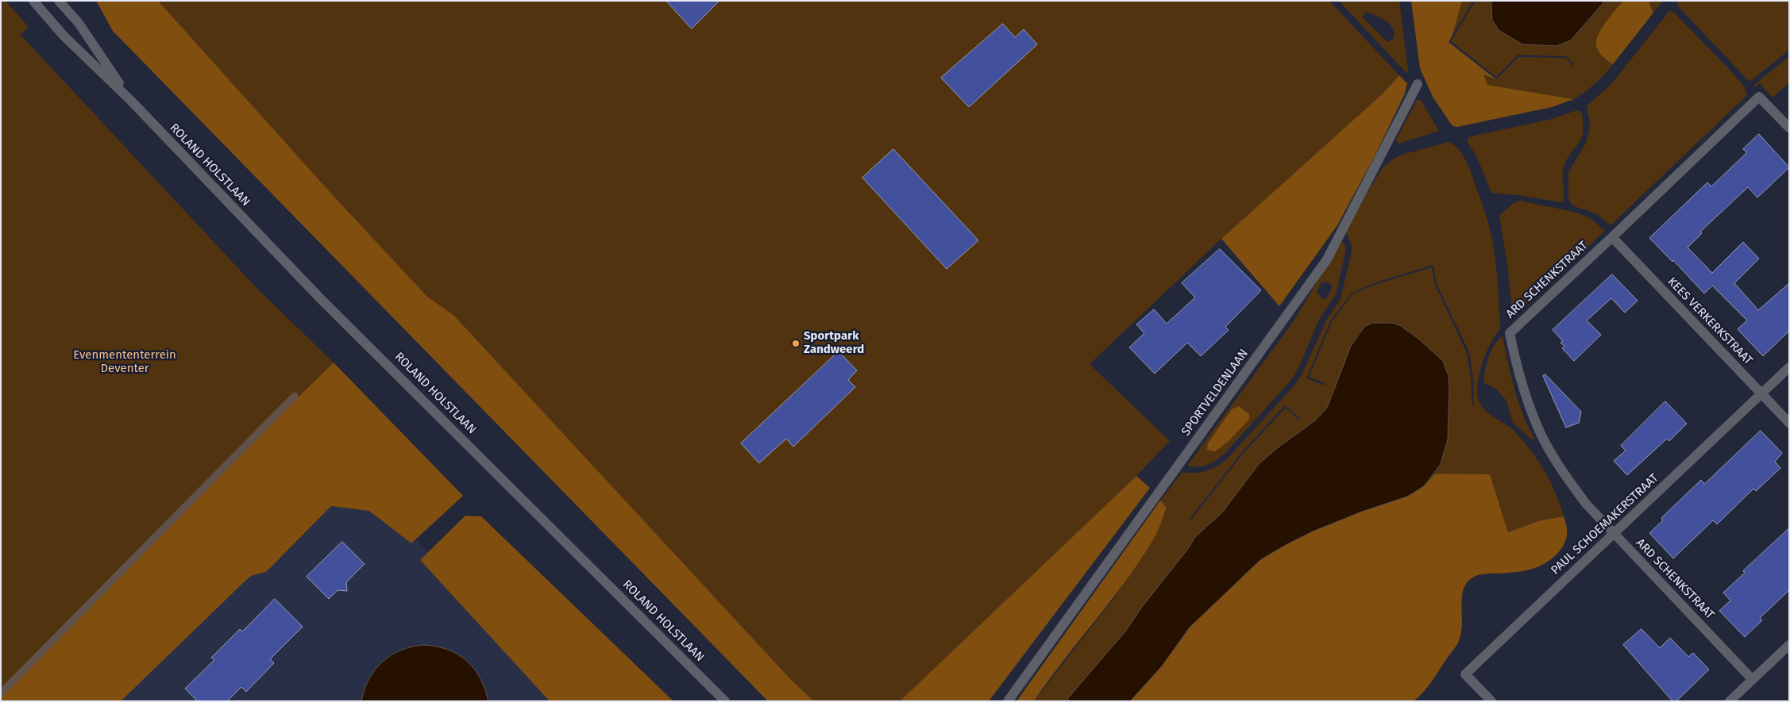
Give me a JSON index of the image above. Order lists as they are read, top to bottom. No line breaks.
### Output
{"streets":{"street":["ROLAND HOLSTLAAN","ARD SCHENKSTRAAT","KEES VERKERKSTRAAT","SPORTVELDENLAAN","PAUL SCHOEMAKERSTRAAT"]},"crossings":[["ARD SCHENKSTRAAT","KEES VERKERKSTRAAT"],["ARD SCHENKSTRAAT","PAUL SCHOEMAKERSTRAAT"],["KEES VERKERKSTRAAT","PAUL SCHOEMAKERSTRAAT"]],"parks":["Evenmententerrein Deventer"],"places":["Sportpark Zandweerd"]}
